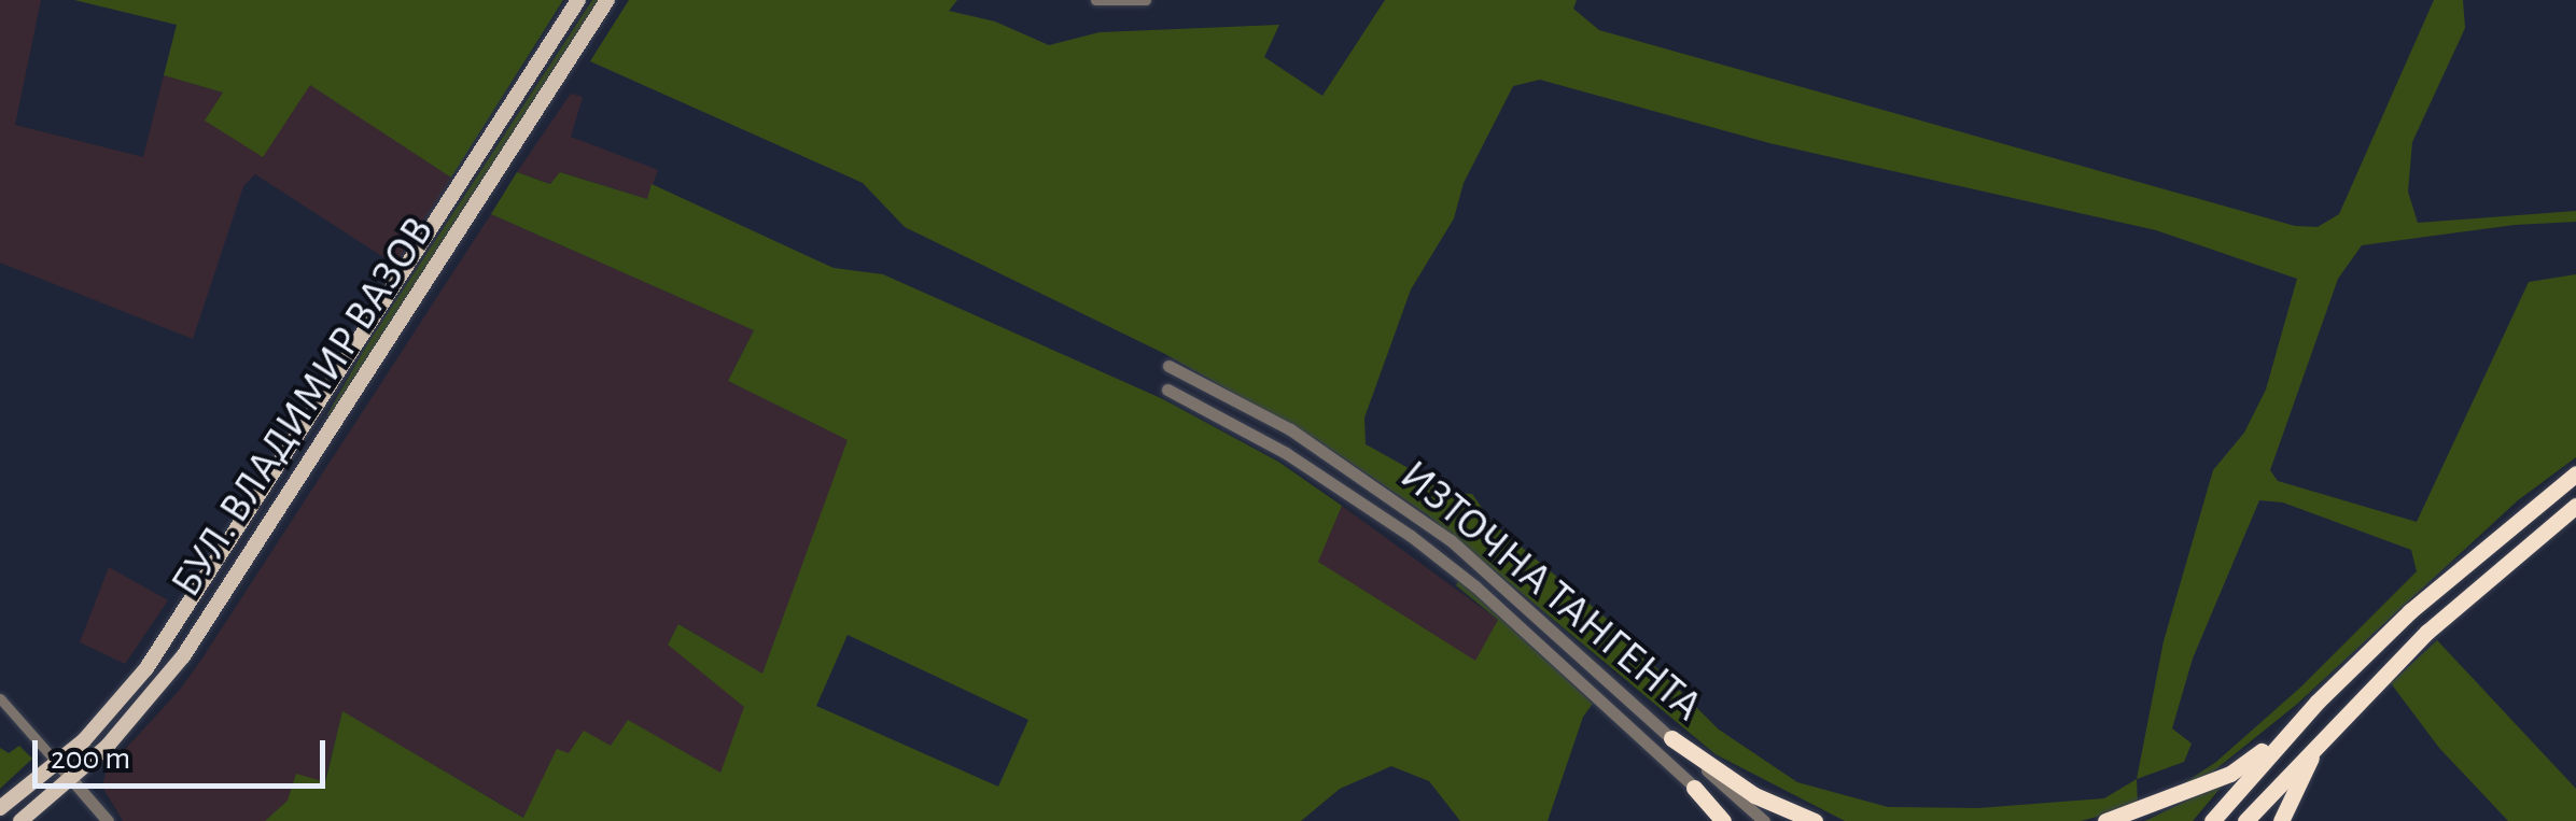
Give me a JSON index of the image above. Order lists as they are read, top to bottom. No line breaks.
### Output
{"streets":{"main road":["БУЛ. ВЛАДИМИР ВАЗОВ"],"street":["ИЗТОЧНА ТАНГЕНТА"]},"scale_bar":"200 m"}
